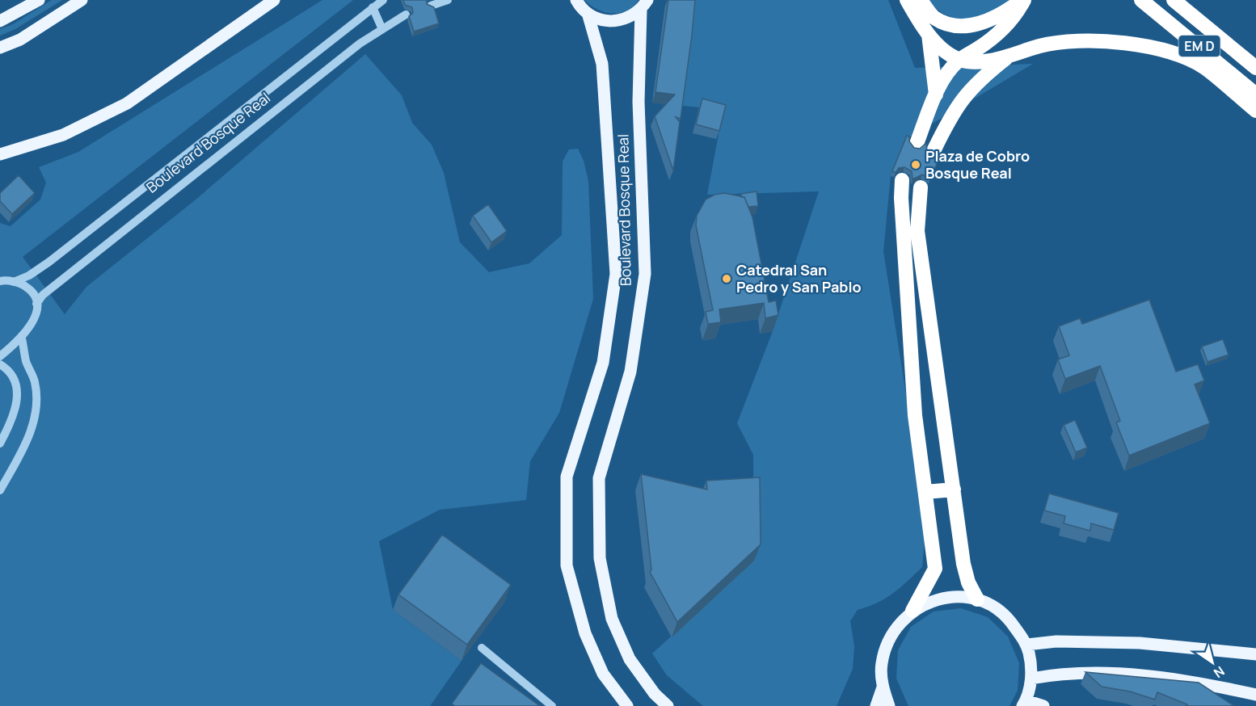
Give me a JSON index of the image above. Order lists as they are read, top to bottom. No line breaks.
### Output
{"streets":{"highway":["EM D"],"main road":["Boulevard Bosque Real"]},"places":["Plaza de Cobro Bosque Real","Catedral San Pedro y San Pablo"],"north":"bottom right"}
